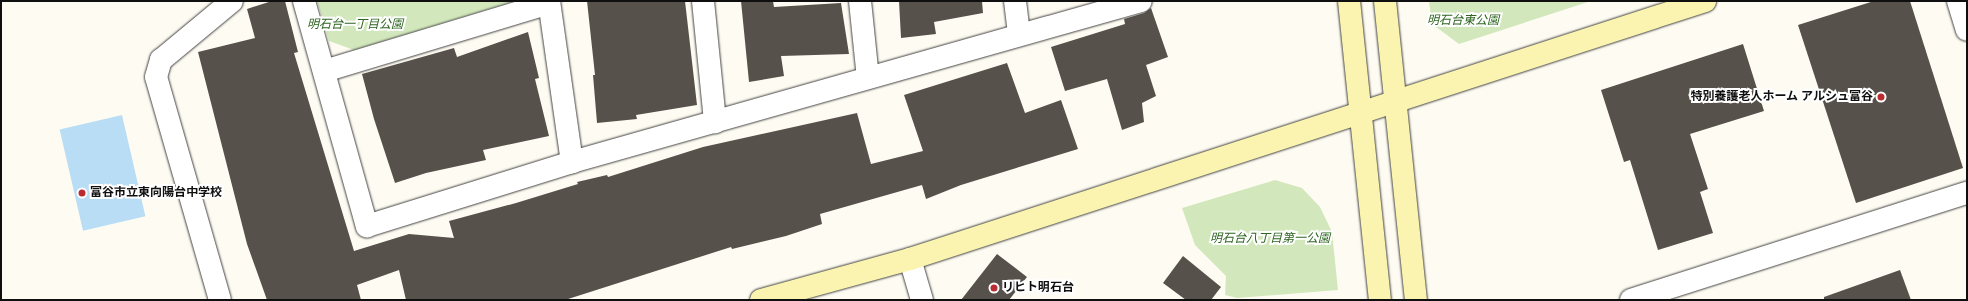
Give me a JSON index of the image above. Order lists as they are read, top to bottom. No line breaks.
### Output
{"parks":["明石台東公園","明石台一丁目公園","明石台八丁目第一公園"],"places":["特別養護老人ホーム アルシュ富谷","富谷市立東向陽台中学校","リヒト明石台"]}
